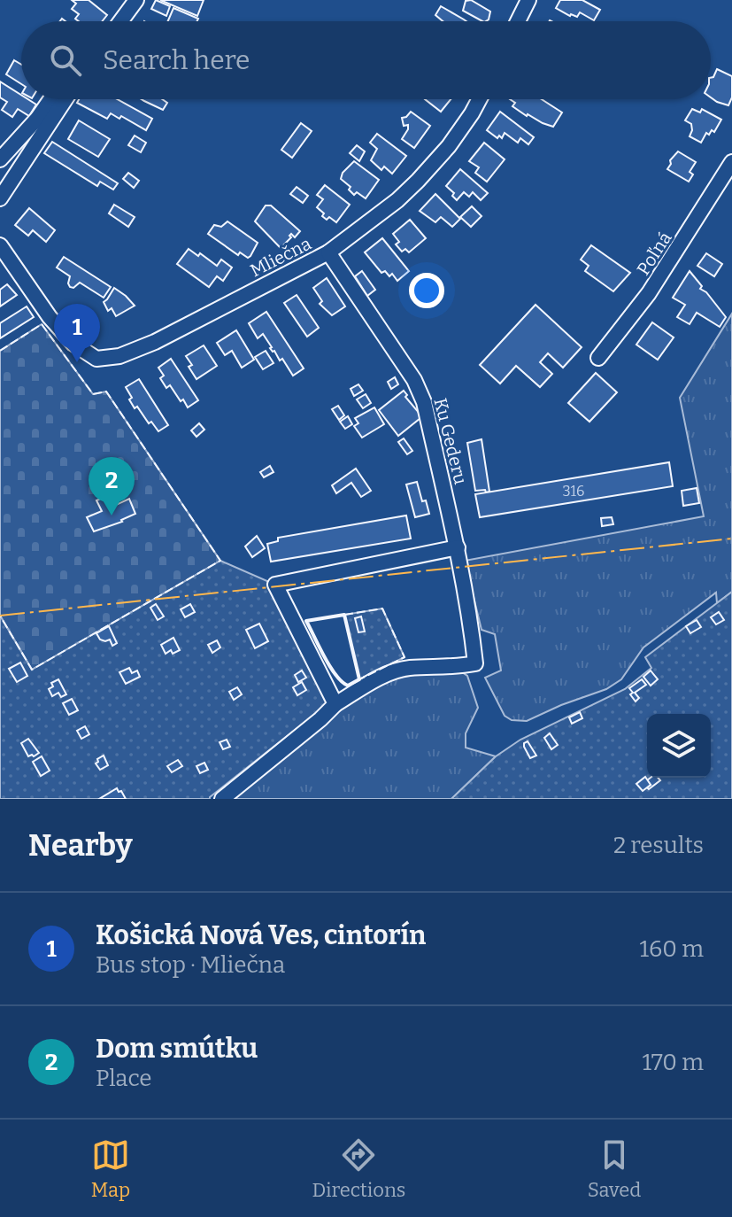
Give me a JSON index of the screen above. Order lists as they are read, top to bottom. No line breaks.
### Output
{"streets":{"street":["Poľná","Mliečna","Ku Gederu"]},"crossings":[["Mliečna","Ku Gederu"]],"house_numbers":["316"],"page":{"search":"Search here","pins":["1","2"],"heading":["Nearby","2 results"],"list":[{"mark":"1","name":"Košická Nová Ves, cintorín","note":"Bus stop · Mliečna","value":"160 m"},{"mark":"2","name":"Dom smútku","note":"Place","value":"170 m"}],"nav":["Map","Directions","Saved"]}}
